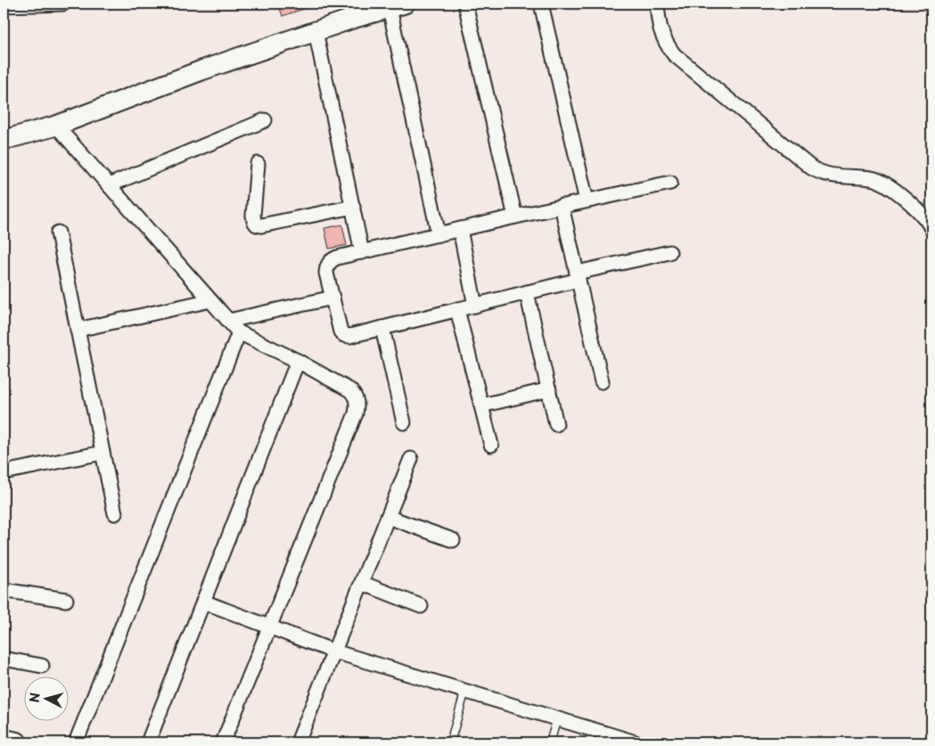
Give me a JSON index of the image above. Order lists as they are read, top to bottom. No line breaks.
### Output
{"north":"left"}
